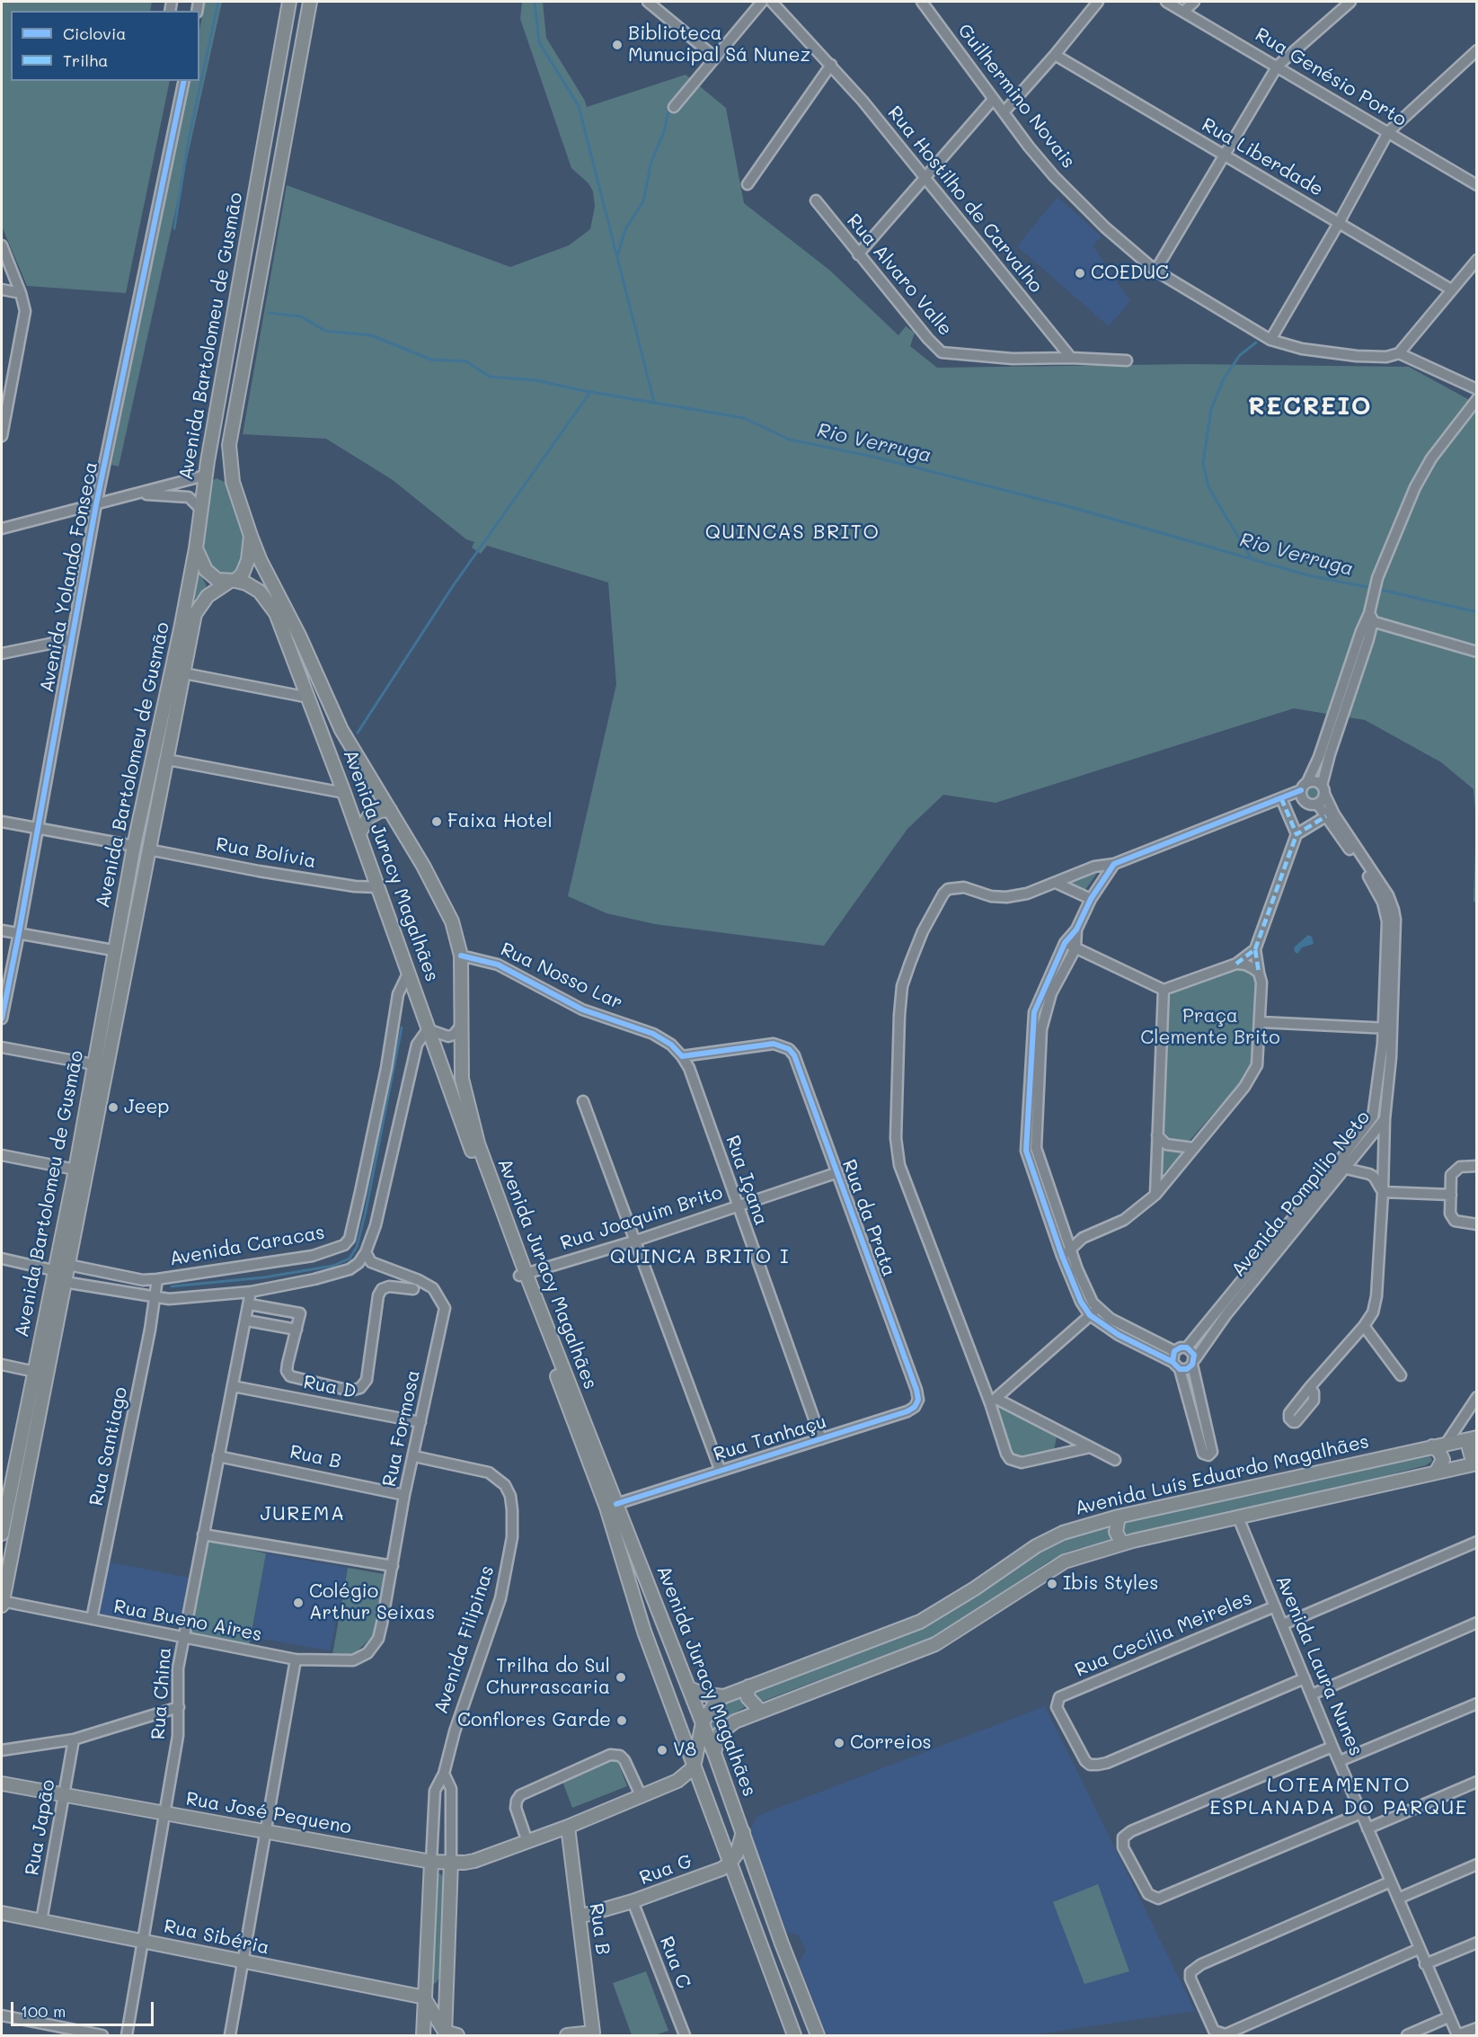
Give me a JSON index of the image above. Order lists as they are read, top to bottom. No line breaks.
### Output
{"streets":{"main road":["Avenida Bartolomeu de Gusmão","Avenida Juracy Magalhães","Rua B","Avenida Luís Eduardo Magalhães","Avenida Filipinas","Rua José Pequeno","Rua G","Rua Sibéria"],"street":["Rua Genésio Porto","Guilhermino Novais","Rua Liberdade","Rua Hostilho de Carvalho","Rua Alvaro Valle","Avenida Yolando Fonseca","Rua Bolívia","Rua Nosso Lar","Rua Içana","Avenida Pompilio Neto","Rua Joaquim Brito","Rua da Prata","Avenida Caracas","Rua D","Rua Formosa","Rua Tanhaçu","Rua Santiago","Rua Bueno Aires","Rua Cecília Meireles","Avenida Laura Nunes","Rua China","Rua Japão","Rua C"]},"crossings":[["Rua Hostilho de Carvalho","Rua Alvaro Valle"],["Avenida Bartolomeu de Gusmão","Rua Bolívia"],["Avenida Bartolomeu de Gusmão","Avenida Juracy Magalhães"],["Avenida Bartolomeu de Gusmão","Avenida Caracas"],["Avenida Bartolomeu de Gusmão","Rua Bueno Aires"],["Rua Bolívia","Avenida Juracy Magalhães"],["Avenida Juracy Magalhães","Rua Nosso Lar"],["Avenida Juracy Magalhães","Rua Joaquim Brito"],["Avenida Juracy Magalhães","Avenida Caracas"],["Avenida Juracy Magalhães","Rua Tanhaçu"],["Avenida Juracy Magalhães","Avenida Luís Eduardo Magalhães"],["Avenida Juracy Magalhães","Rua José Pequeno"],["Avenida Juracy Magalhães","Rua G"],["Rua Nosso Lar","Rua Içana"],["Rua Nosso Lar","Rua da Prata"],["Rua Içana","Rua Joaquim Brito"],["Rua Içana","Rua da Prata"],["Rua Içana","Rua Tanhaçu"],["Rua Joaquim Brito","Rua da Prata"],["Rua da Prata","Rua Tanhaçu"],["Avenida Caracas","Rua Formosa"],["Avenida Caracas","Rua Santiago"],["Avenida Caracas","Rua China"],["Rua D","Rua Formosa"],["Rua D","Rua China"],["Rua Formosa","Rua B"],["Rua Formosa","Rua Bueno Aires"],["Rua Formosa","Avenida Filipinas"],["Rua Santiago","Rua Bueno Aires"],["Rua B","Rua China"],["Rua B","Rua José Pequeno"],["Rua B","Rua G"],["Rua Bueno Aires","Rua China"],["Rua Cecília Meireles","Avenida Laura Nunes"],["Avenida Filipinas","Rua José Pequeno"],["Avenida Filipinas","Rua Sibéria"],["Rua China","Rua José Pequeno"],["Rua China","Rua Sibéria"],["Rua José Pequeno","Rua Japão"],["Rua Japão","Rua Sibéria"],["Rua G","Rua C"]],"districts":["RECREIO","QUINCAS BRITO","QUINCA BRITO I","JUREMA","LOTEAMENTO ESPLANADA DO PARQUE"],"water":["Rio Verruga"],"parks":["Praça Clemente Brito"],"places":["Biblioteca Munucipal Sá Nunez","COEDUC","Faixa Hotel","Jeep","Ibis Styles","Colégio Arthur Seixas","Trilha do Sul Churrascaria","Conflores Garde","Correios","V8"],"legend":["Ciclovia","Trilha"],"scale_bar":"100 m"}
